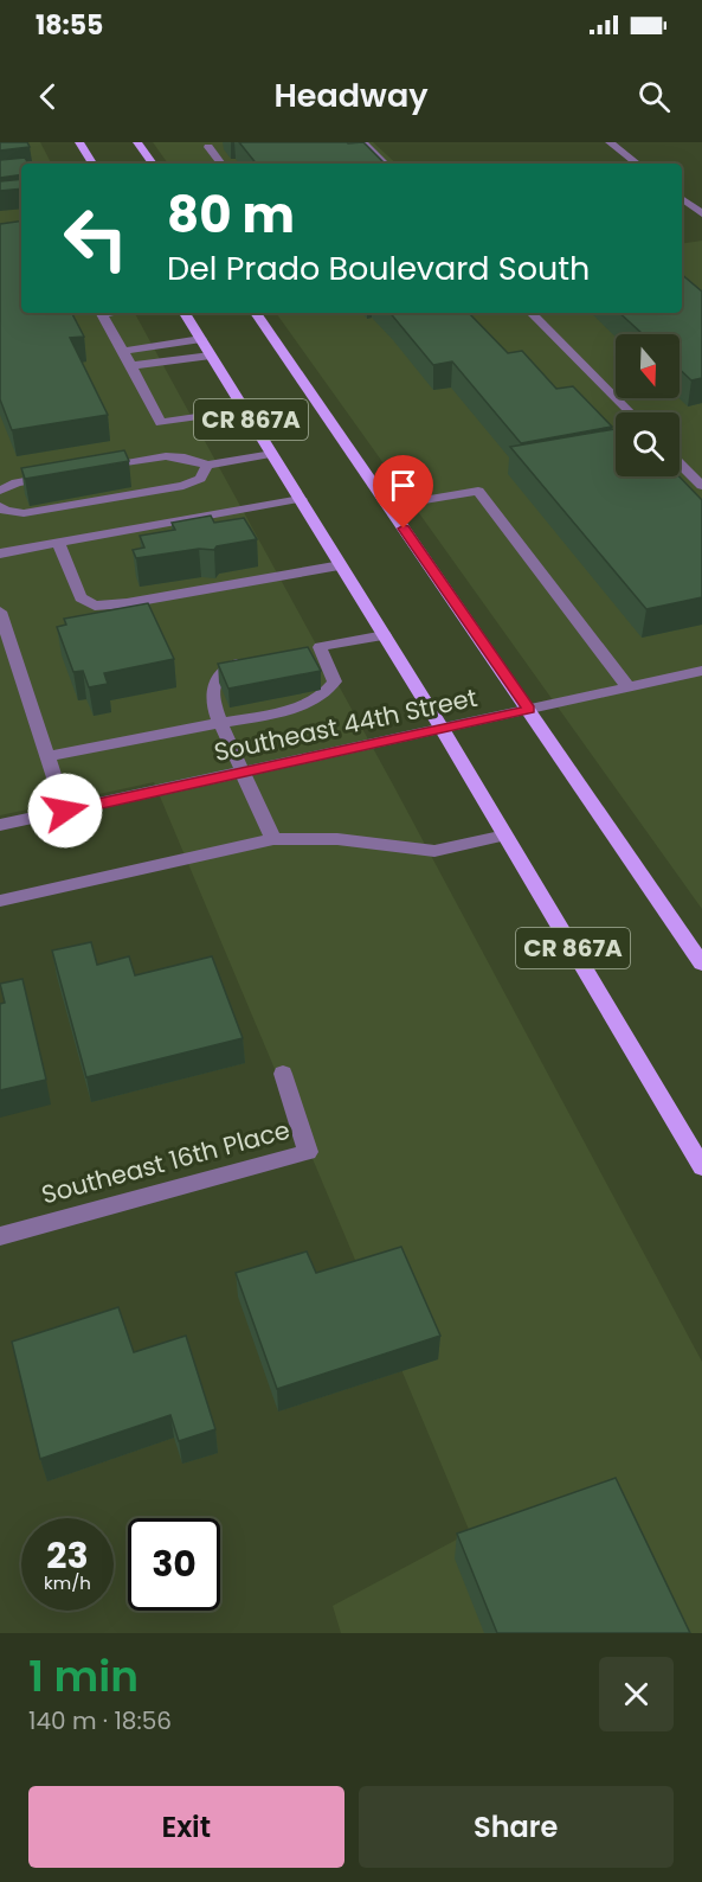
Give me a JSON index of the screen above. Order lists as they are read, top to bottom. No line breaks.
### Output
{"streets":{"main road":["CR 867A"],"street":["Southeast 44th Street","Southeast 16th Place"]},"crossings":[["CR 867A","Southeast 44th Street"]],"north":"bottom","page":{"status":"18:55","header":"Headway","turn":["80 m","Del Prado Boulevard South"],"speed":"23 km/h","limit":"30","heading":["1 min","140 m · 18:56"],"buttons":["Exit","Share"]}}
